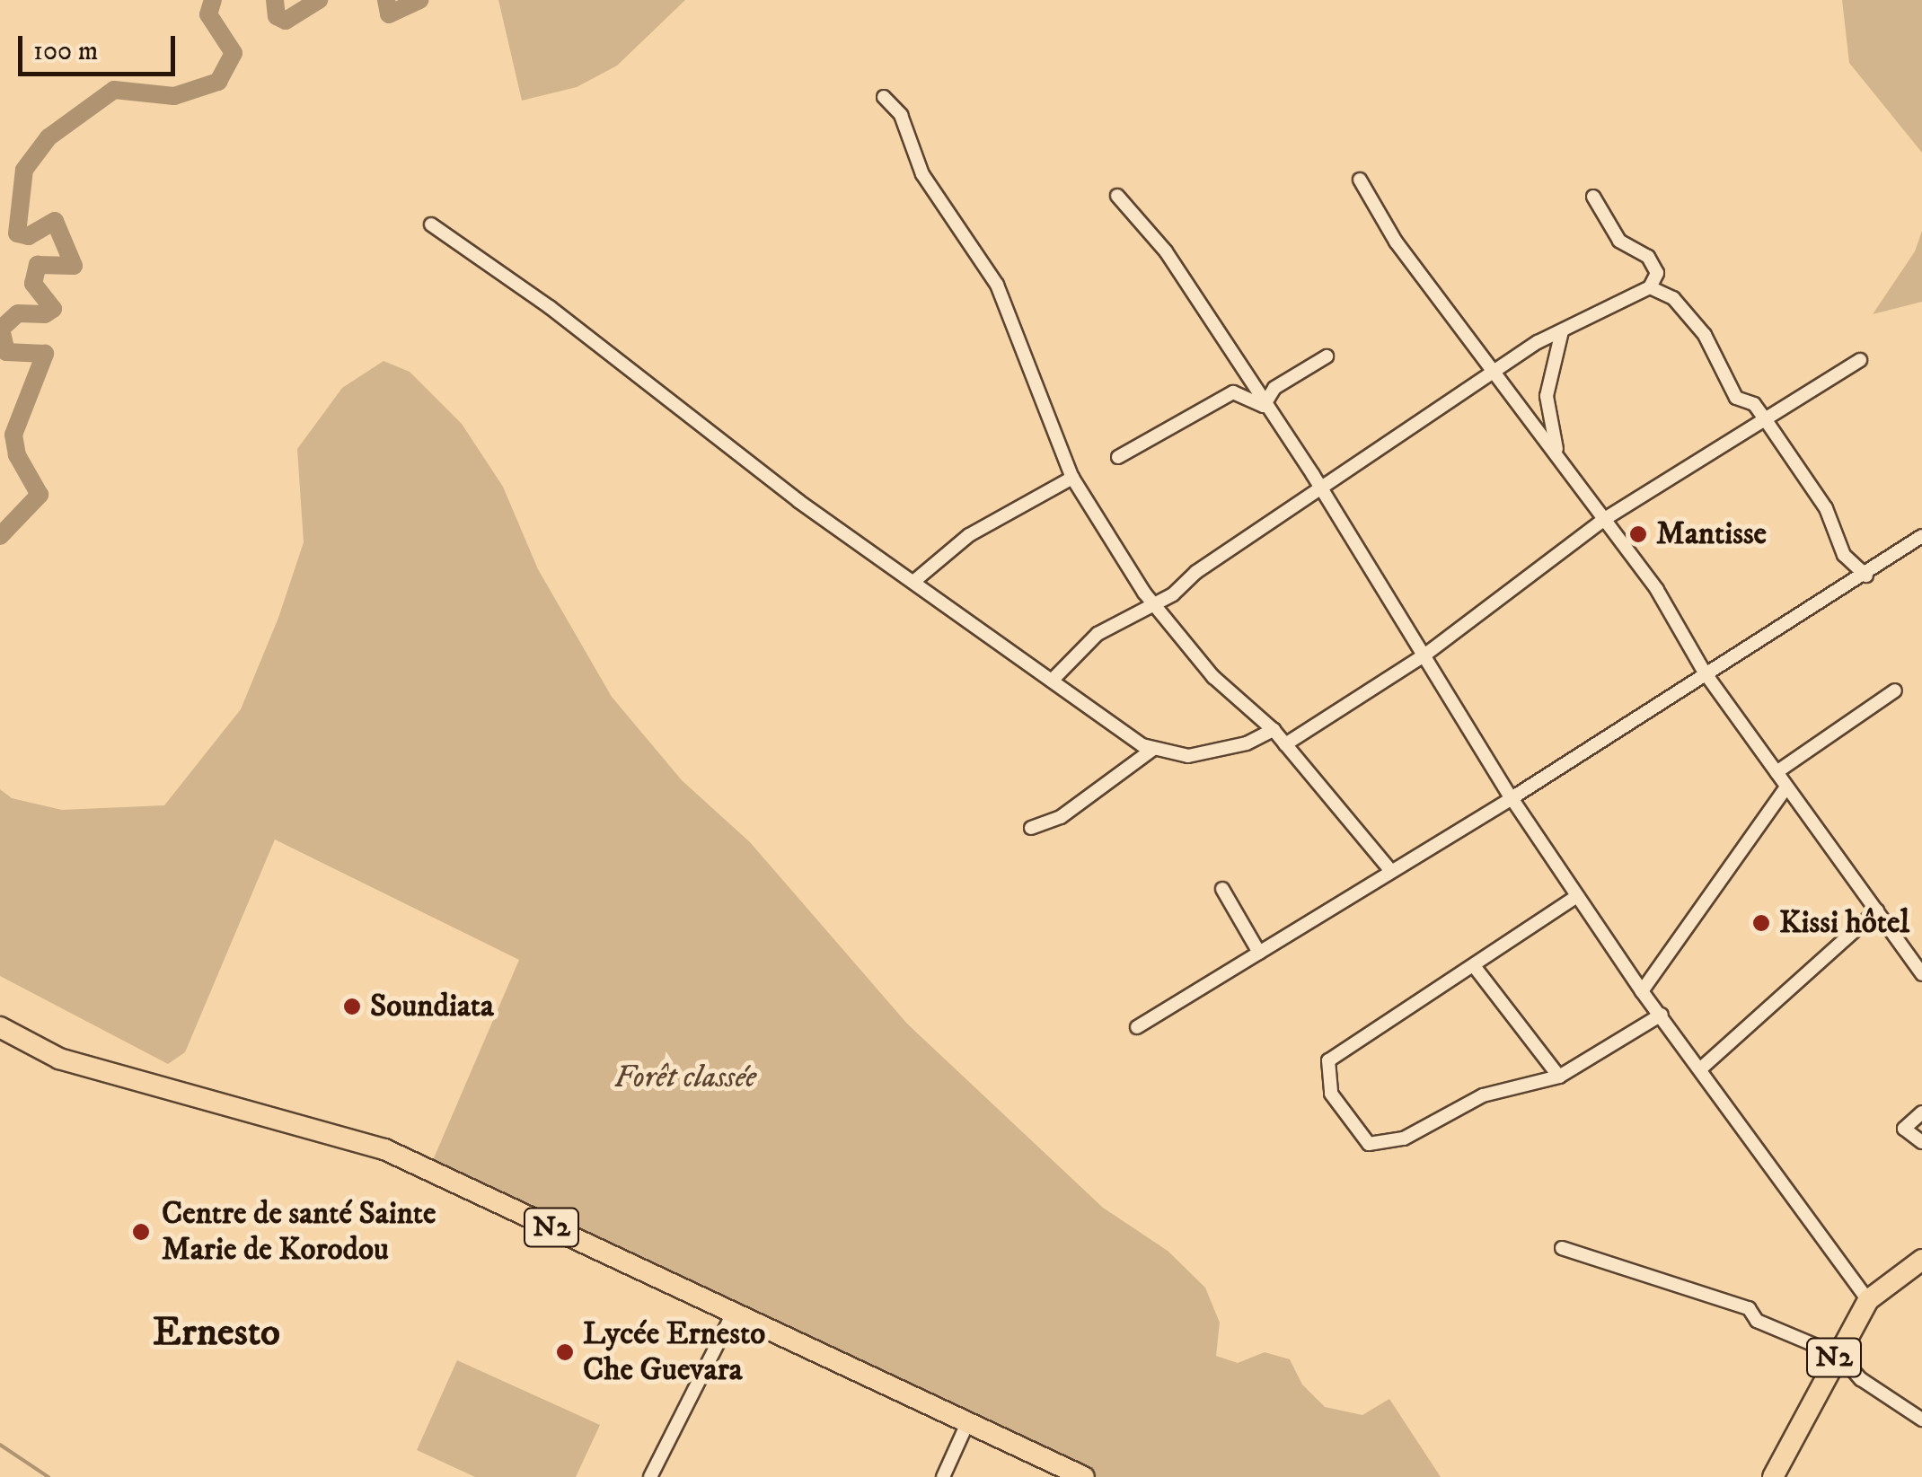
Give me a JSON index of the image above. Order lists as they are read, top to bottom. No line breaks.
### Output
{"streets":{"highway":["N2"]},"districts":["Ernesto"],"parks":["Forêt classée"],"places":["Mantisse","Kissi hôtel","Soundiata","Centre de santé Sainte Marie de Korodou","Lycée Ernesto Che Guevara"],"scale_bar":"100 m"}
